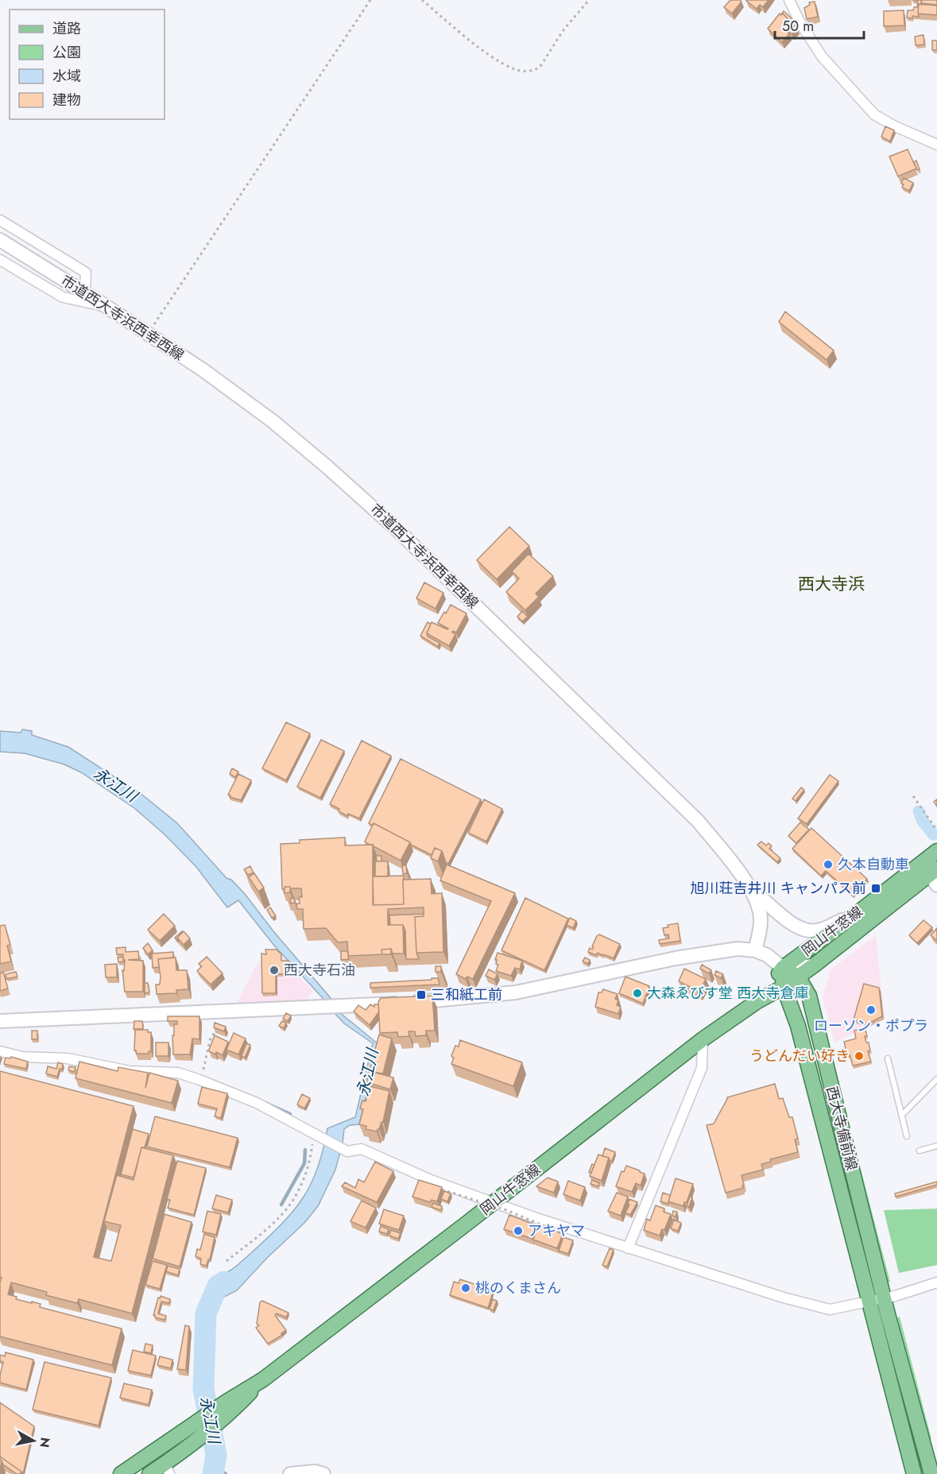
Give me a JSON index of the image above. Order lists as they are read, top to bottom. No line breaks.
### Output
{"streets":{"main road":["岡山牛窓線","西大寺備前線"],"street":["市道西大寺浜西幸西線"]},"crossings":[["岡山牛窓線","西大寺備前線"]],"districts":["西大寺浜"],"water":["永江川"],"places":{"other":["久本自動車","西大寺石油","大森ゑびす堂 西大寺倉庫","ローソン・ポプラ","うどんだい好き","アキヤマ","桃のくまさん"],"transit":["旭川荘吉井川 キャンパス前","三和紙工前"]},"legend":["道路","公園","水域","建物"],"scale_bar":"50 m","north":"right"}
